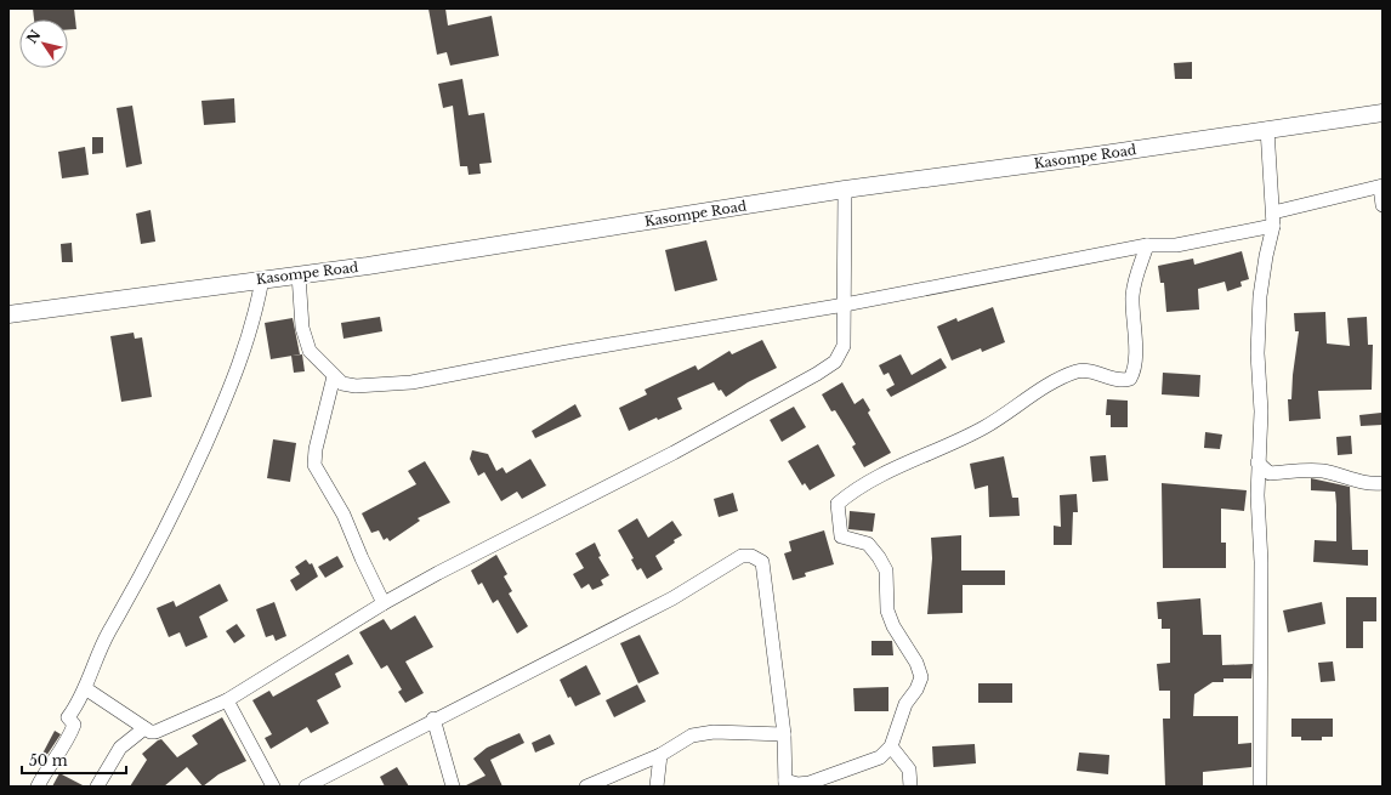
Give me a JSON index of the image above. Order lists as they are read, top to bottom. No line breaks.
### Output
{"streets":{"street":["Kasompe Road"]},"scale_bar":"50 m","north":"top left"}
